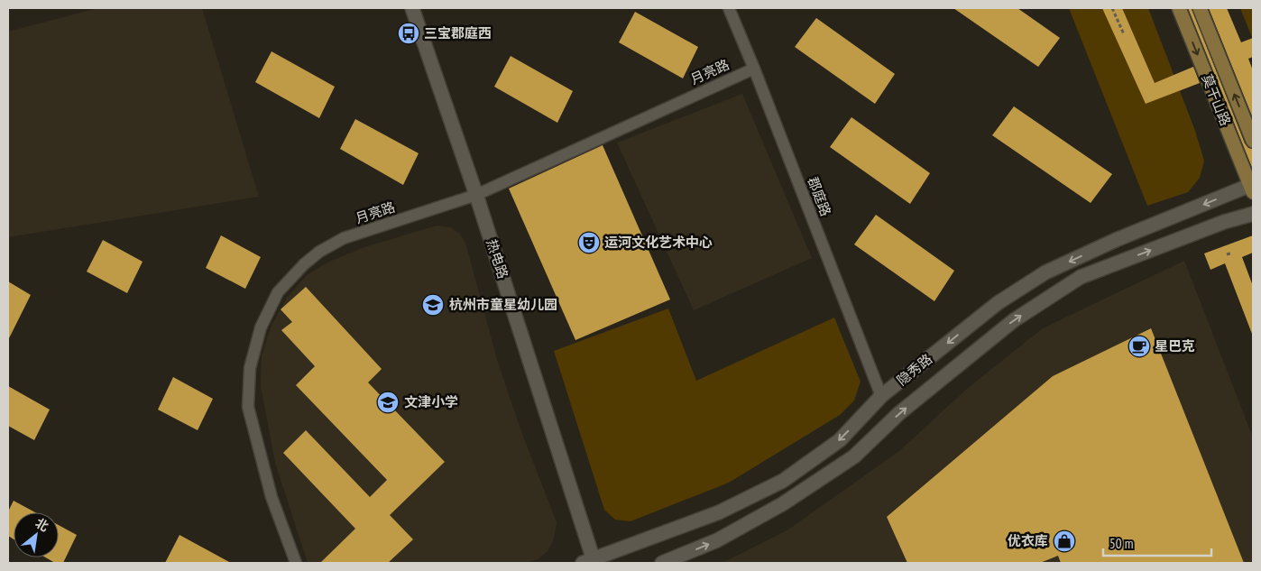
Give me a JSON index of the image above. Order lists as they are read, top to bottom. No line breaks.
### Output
{"streets":{"main road":["莫干山路","热电路","隐秀路"],"street":["月亮路","郡庭路"]},"crossings":[["月亮路","郡庭路"],["月亮路","热电路"],["莫干山路","隐秀路"],["郡庭路","隐秀路"],["热电路","隐秀路"]],"places":{"bus stop":["三宝郡庭西"],"theatre":["运河文化艺术中心"],"school or university":["杭州市童星幼儿园","文津小学"],"cafe":["星巴克"],"shop":["优衣库"]},"scale_bar":"50 m","north":"top right"}
